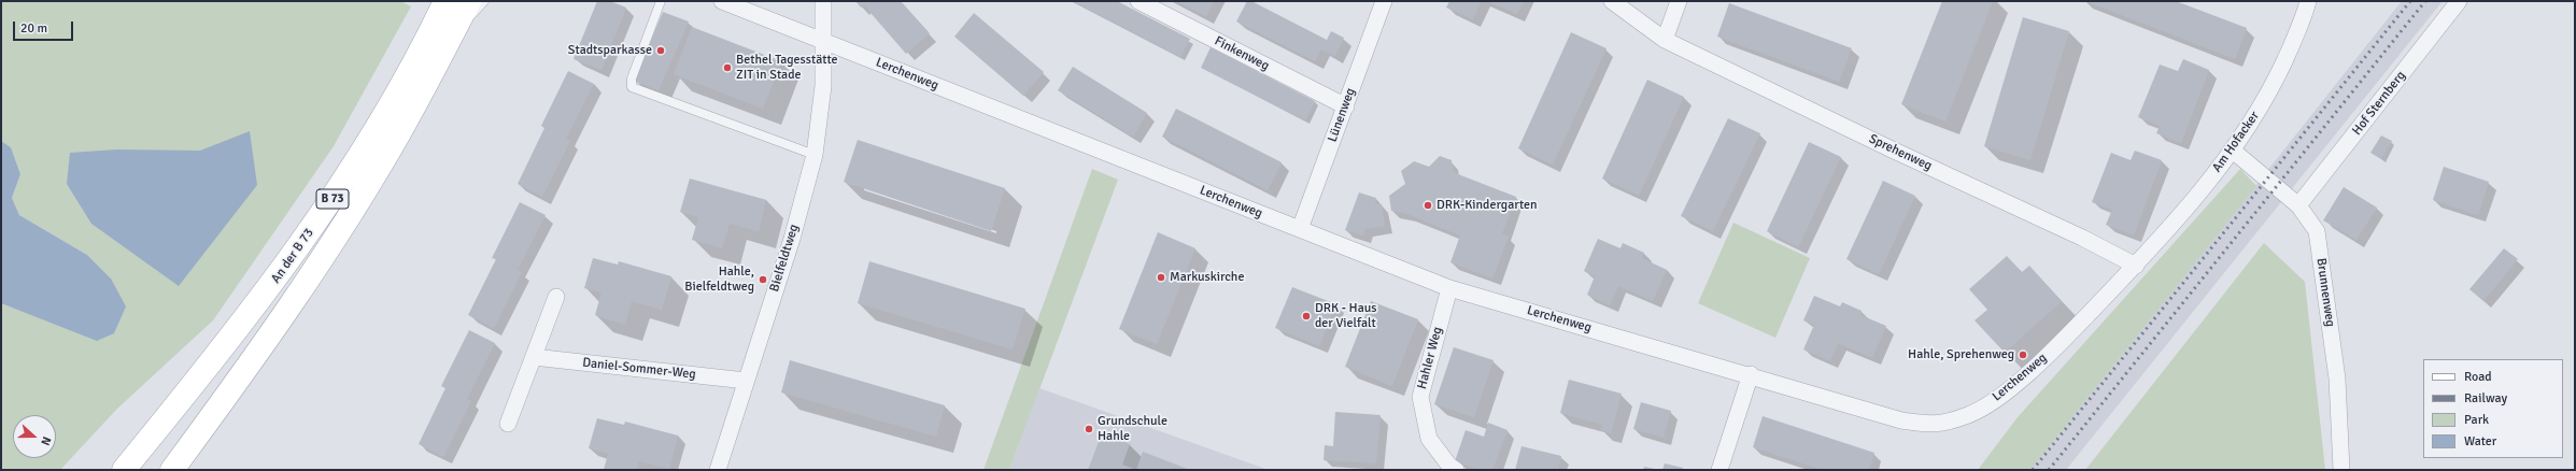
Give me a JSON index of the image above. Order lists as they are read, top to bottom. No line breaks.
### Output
{"streets":{"main road":["B 73","An der B 73"],"street":["Finkenweg","Lerchenweg","Hof Sternberg","Lünenweg","Am Hofacker","Sprehenweg","Bielfeldtweg","Brunnenweg","Hahler Weg","Daniel-Sommer-Weg"]},"crossings":[["Finkenweg","Lünenweg"],["Lerchenweg","Lünenweg"],["Lerchenweg","Am Hofacker"],["Lerchenweg","Sprehenweg"],["Lerchenweg","Bielfeldtweg"],["Lerchenweg","Hahler Weg"],["Hof Sternberg","Brunnenweg"],["Am Hofacker","Sprehenweg"],["Am Hofacker","Brunnenweg"],["Bielfeldtweg","Daniel-Sommer-Weg"]],"places":["Stadtsparkasse","Bethel Tagesstätte ZIT in Stade","DRK-Kindergarten","Markuskirche","Hahle, Bielfeldtweg","DRK - Haus der Vielfalt","Hahle, Sprehenweg","Grundschule Hahle"],"legend":["Road","Railway","Park","Water"],"scale_bar":"20 m","north":"right"}
